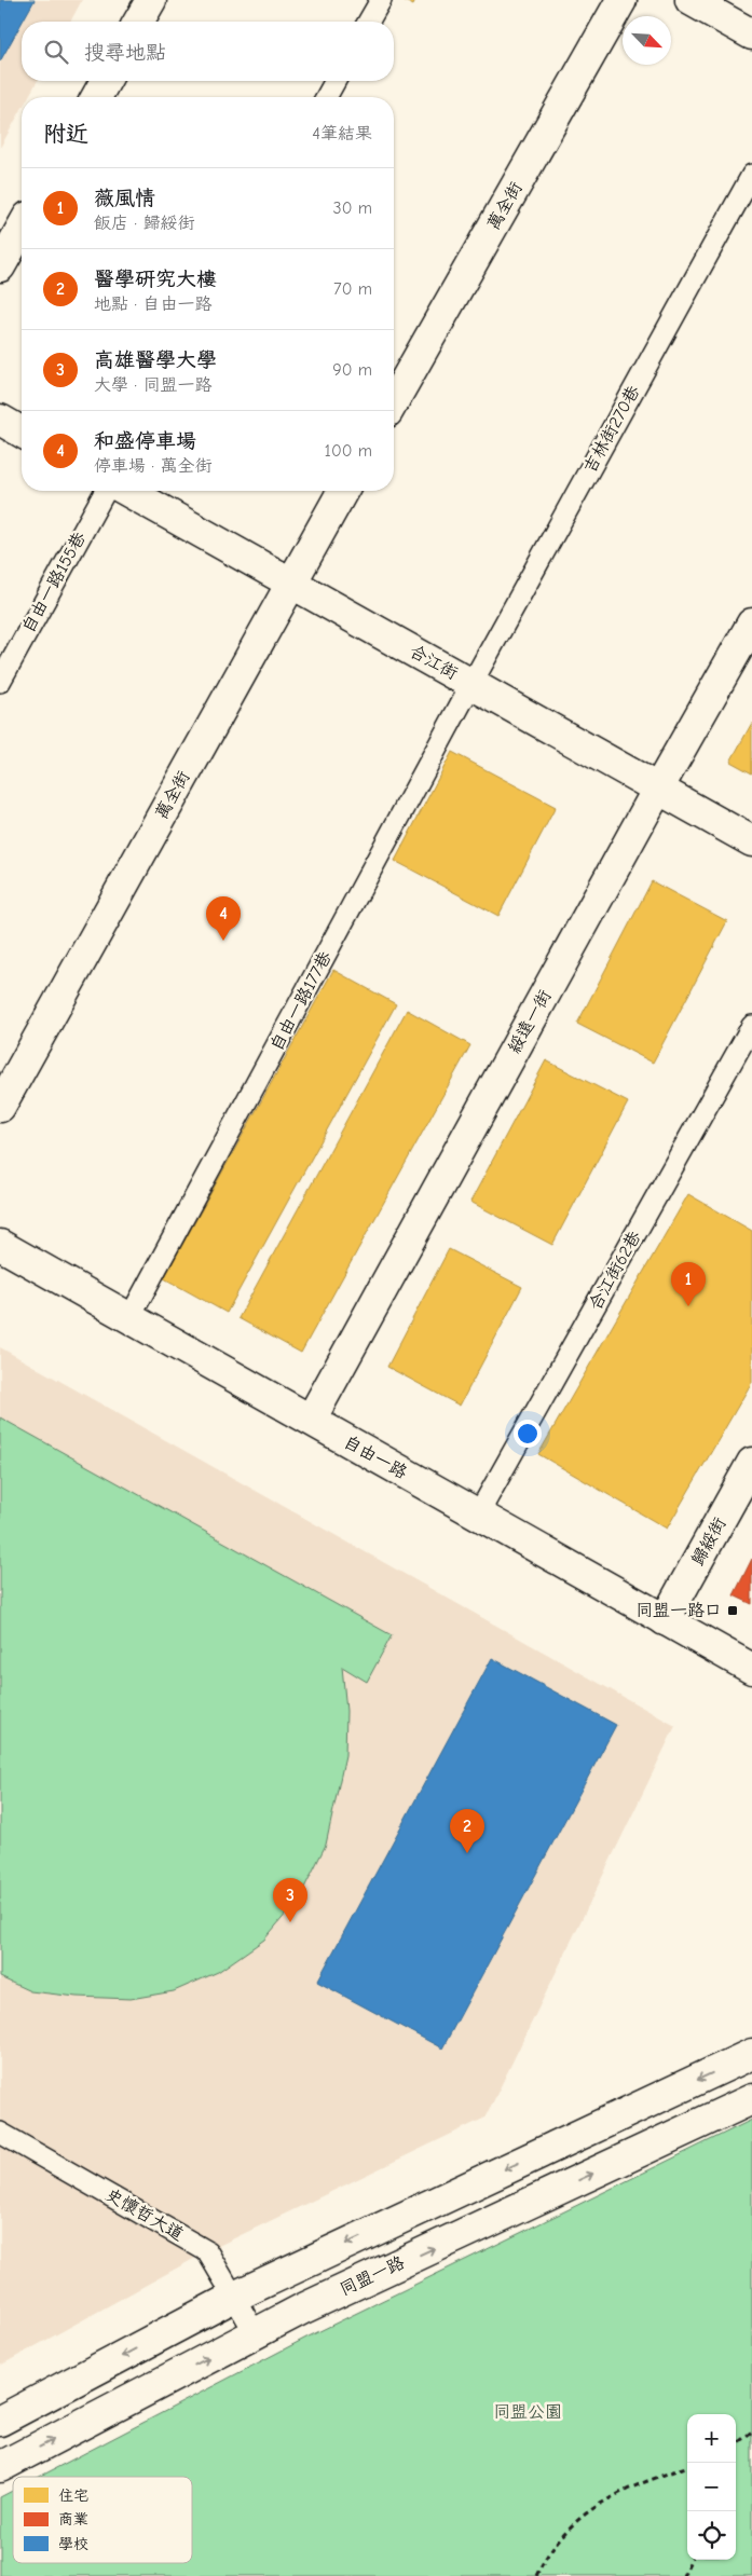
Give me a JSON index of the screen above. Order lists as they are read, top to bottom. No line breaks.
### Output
{"streets":{"street":["萬全街","合江街","綏遠一街","自由一路","歸綏街","同盟一路"],"lane":["吉林街270巷","自由一路155巷","自由一路177巷","合江街62巷","史懷哲大道"]},"crossings":[["萬全街","合江街"],["吉林街270巷","合江街"],["吉林街270巷","自由一路177巷"],["合江街","自由一路177巷"],["合江街","綏遠一街"],["自由一路177巷","自由一路"],["綏遠一街","自由一路"],["合江街62巷","自由一路"],["自由一路","歸綏街"],["史懷哲大道","同盟一路"]],"parks":["同盟公園"],"places":{"transit":["同盟一路口"]},"legend":["住宅","商業","學校"],"north":"bottom right","page":{"search":"搜尋地點","heading":["附近","4筆結果"],"list":[{"mark":"1","name":"薇風情","note":"飯店 · 歸綏街","value":"30 m"},{"mark":"2","name":"醫學研究大樓","note":"地點 · 自由一路","value":"70 m"},{"mark":"3","name":"高雄醫學大學","note":"大學 · 同盟一路","value":"90 m"},{"mark":"4","name":"和盛停車場","note":"停車場 · 萬全街","value":"100 m"}],"pins":["4","1","2","3"],"map_buttons":["+","−"]}}
